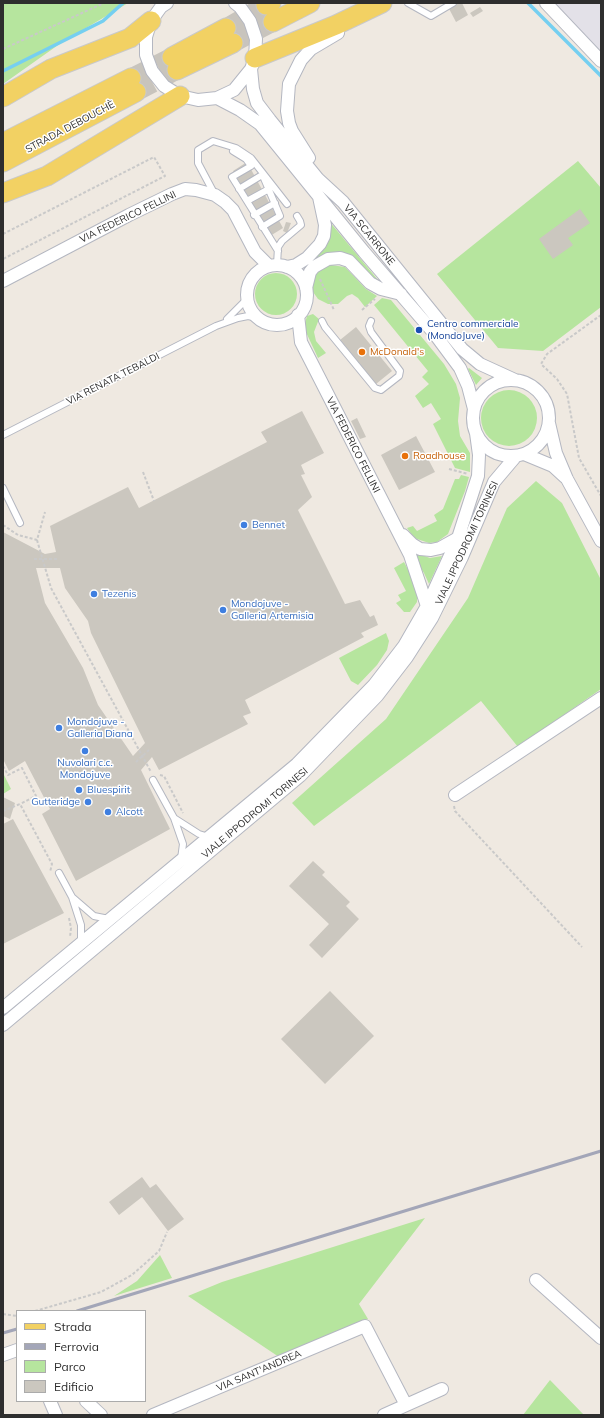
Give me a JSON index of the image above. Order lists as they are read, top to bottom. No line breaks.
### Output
{"streets":{"main road":["STRADA DEBOUCHÈ"],"street":["VIA FEDERICO FELLINI","VIA SCARRONE","VIALE IPPODROMI TORINESI","VIA SANT'ANDREA"],"lane":["VIA RENATA TEBALDI"]},"crossings":[["VIA FEDERICO FELLINI","VIA SCARRONE"],["VIA FEDERICO FELLINI","VIA RENATA TEBALDI"],["VIA FEDERICO FELLINI","VIALE IPPODROMI TORINESI"],["VIA SCARRONE","VIA RENATA TEBALDI"],["VIA SCARRONE","VIALE IPPODROMI TORINESI"]],"places":["Centro commerciale (MondoJuve)","McDonald's","Roadhouse","Bennet","Tezenis","Mondojuve - Galleria Artemisia","Mondojuve - Galleria Diana","Nuvolari c.c. Mondojuve","Bluespirit","Gutteridge","Alcott"],"legend":["Strada","Ferrovia","Parco","Edificio"]}
